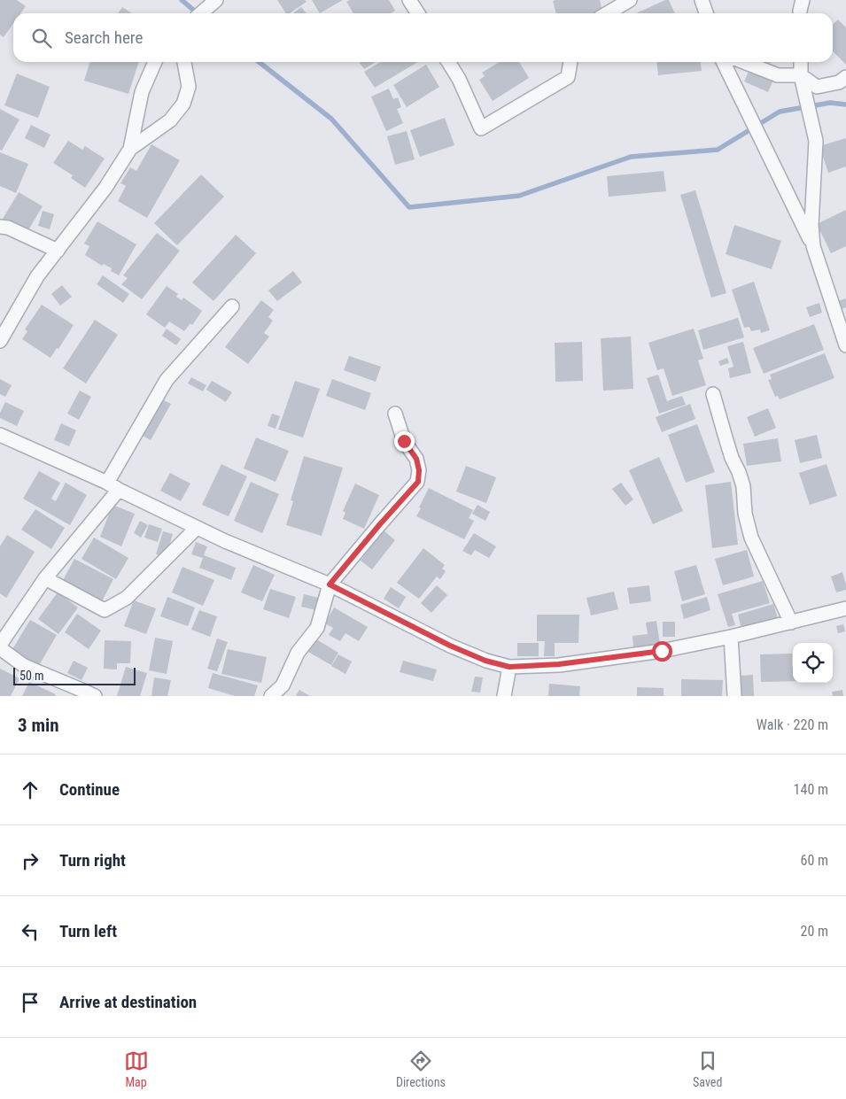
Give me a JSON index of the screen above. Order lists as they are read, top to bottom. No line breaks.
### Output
{"scale_bar":"50 m","page":{"search":"Search here","scale":"50 m","heading":["3 min","Walk · 220 m"],"list":[["Continue","140 m"],["Turn right","60 m"],["Turn left","20 m"],"Arrive at destination"],"nav":["Map","Directions","Saved"]}}
